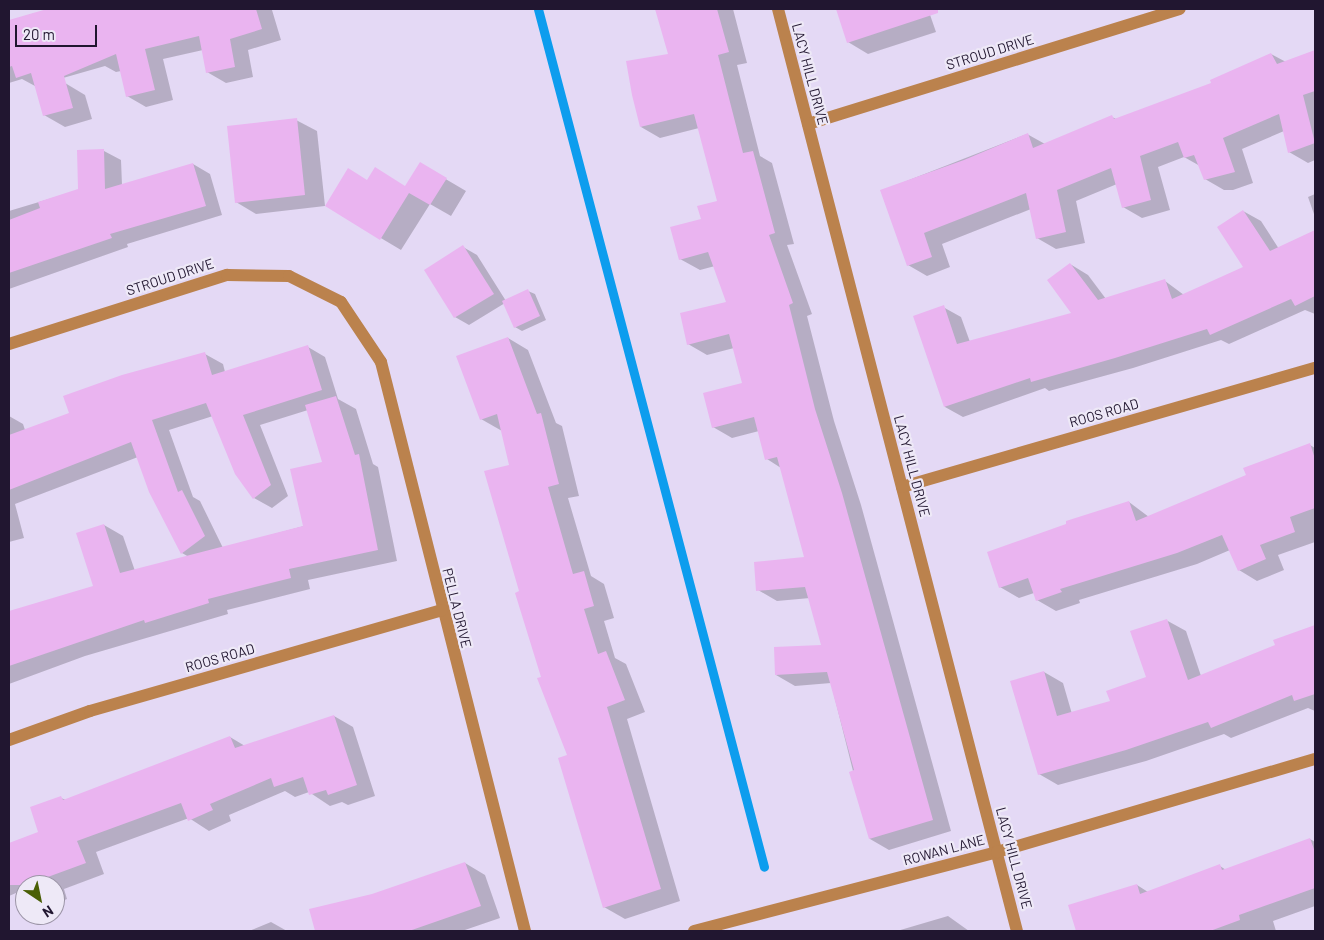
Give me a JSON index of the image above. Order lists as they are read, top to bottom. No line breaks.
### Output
{"streets":{"street":["STROUD DRIVE","LACY HILL DRIVE","ROOS ROAD","PELLA DRIVE","ROWAN LANE"]},"crossings":[["STROUD DRIVE","LACY HILL DRIVE"],["STROUD DRIVE","PELLA DRIVE"],["LACY HILL DRIVE","ROOS ROAD"],["LACY HILL DRIVE","ROWAN LANE"],["ROOS ROAD","PELLA DRIVE"]],"scale_bar":"20 m","north":"bottom right"}
